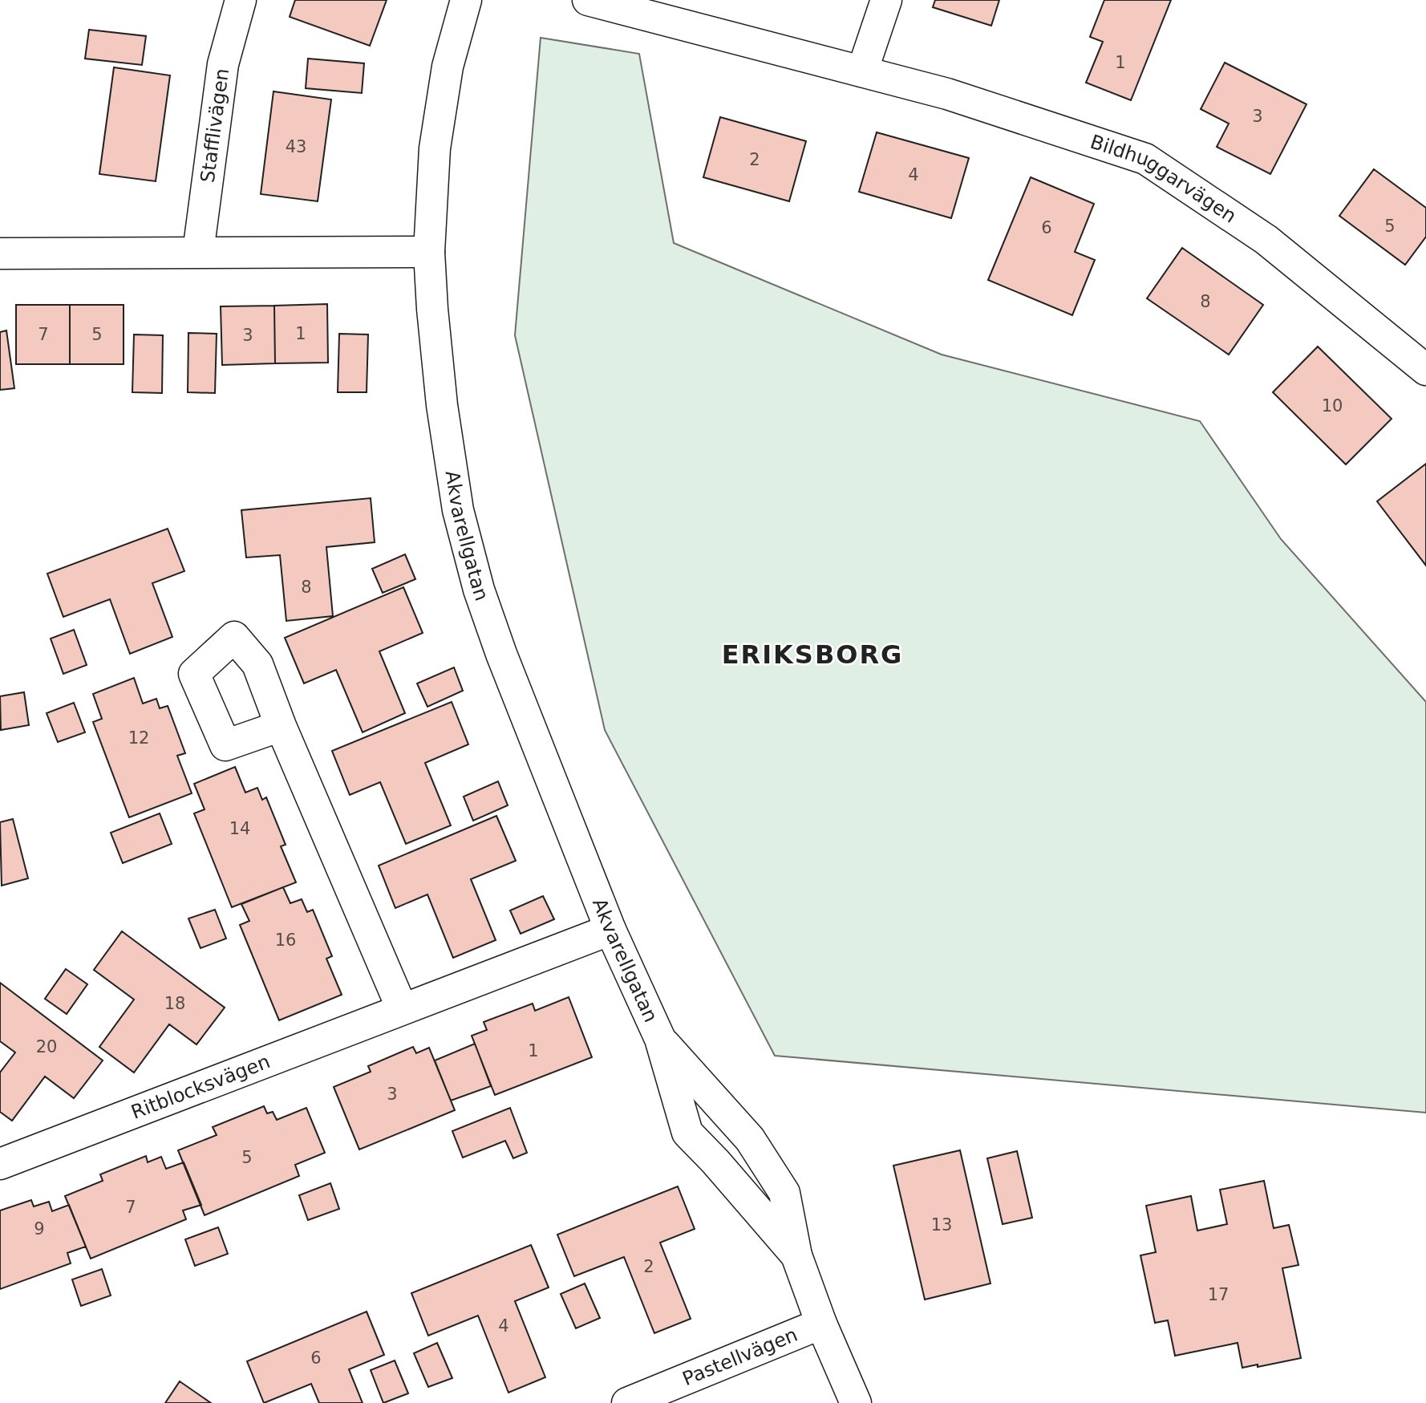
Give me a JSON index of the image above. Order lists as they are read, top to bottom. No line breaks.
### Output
{"streets":{"street":["Stafflivägen","Bildhuggarvägen","Akvarellgatan","Ritblocksvägen","Pastellvägen"]},"crossings":[["Akvarellgatan","Ritblocksvägen"],["Akvarellgatan","Pastellvägen"]],"districts":["ERIKSBORG"],"house_numbers":["1","3","43","2","4","5","6","8","1","7","5","3","10","8","12","14","16","18","20","1","3","5","7","13","9","2","17","4","6"]}
